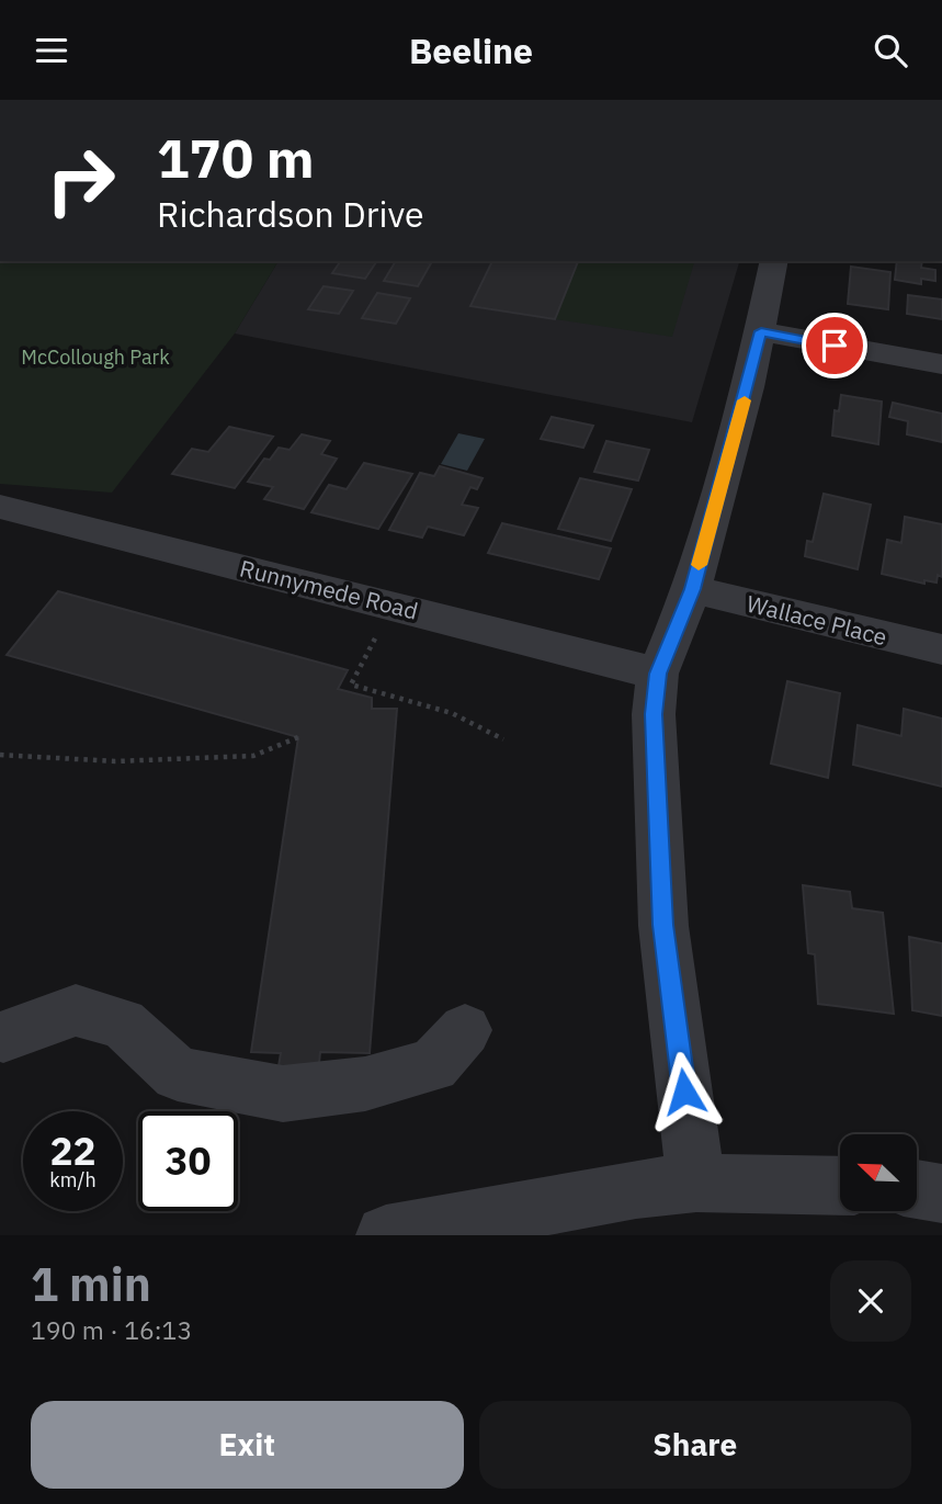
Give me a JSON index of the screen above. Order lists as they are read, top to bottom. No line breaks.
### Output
{"streets":{"street":["Runnymede Road","Wallace Place"]},"parks":["McCollough Park"],"north":"top left","page":{"header":"Beeline","turn":["170 m","Richardson Drive"],"speed":"22 km/h","limit":"30","heading":["1 min","190 m · 16:13"],"buttons":["Exit","Share"]}}
